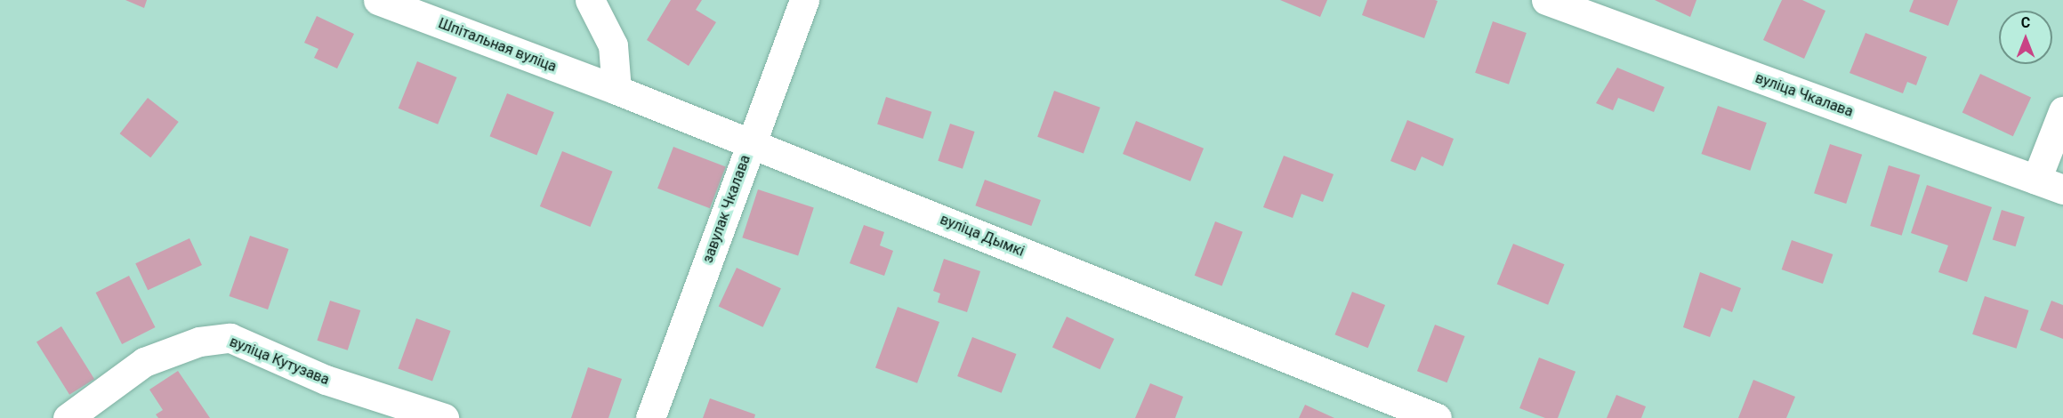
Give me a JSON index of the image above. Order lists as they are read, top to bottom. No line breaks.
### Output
{"streets":{"street":["Шпітальная вуліца","вуліца Чкалава","завулак Чкалава","вуліца Дымкі","вуліца Кутузава"]},"crossings":[["Шпітальная вуліца","вуліца Дымкі"],["завулак Чкалава","вуліца Дымкі"]],"north":"top"}
